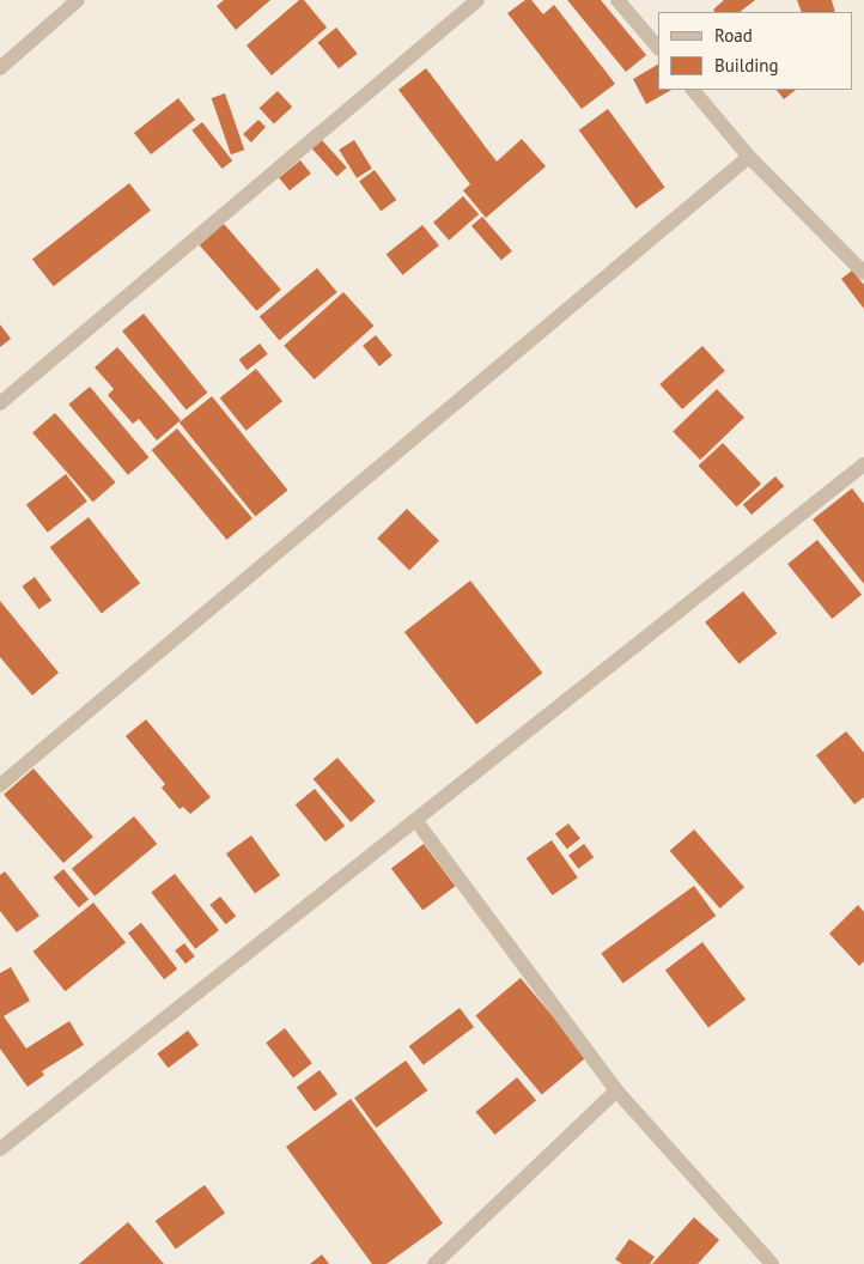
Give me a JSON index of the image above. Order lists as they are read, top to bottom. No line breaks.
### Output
{"legend":["Road","Building"]}
